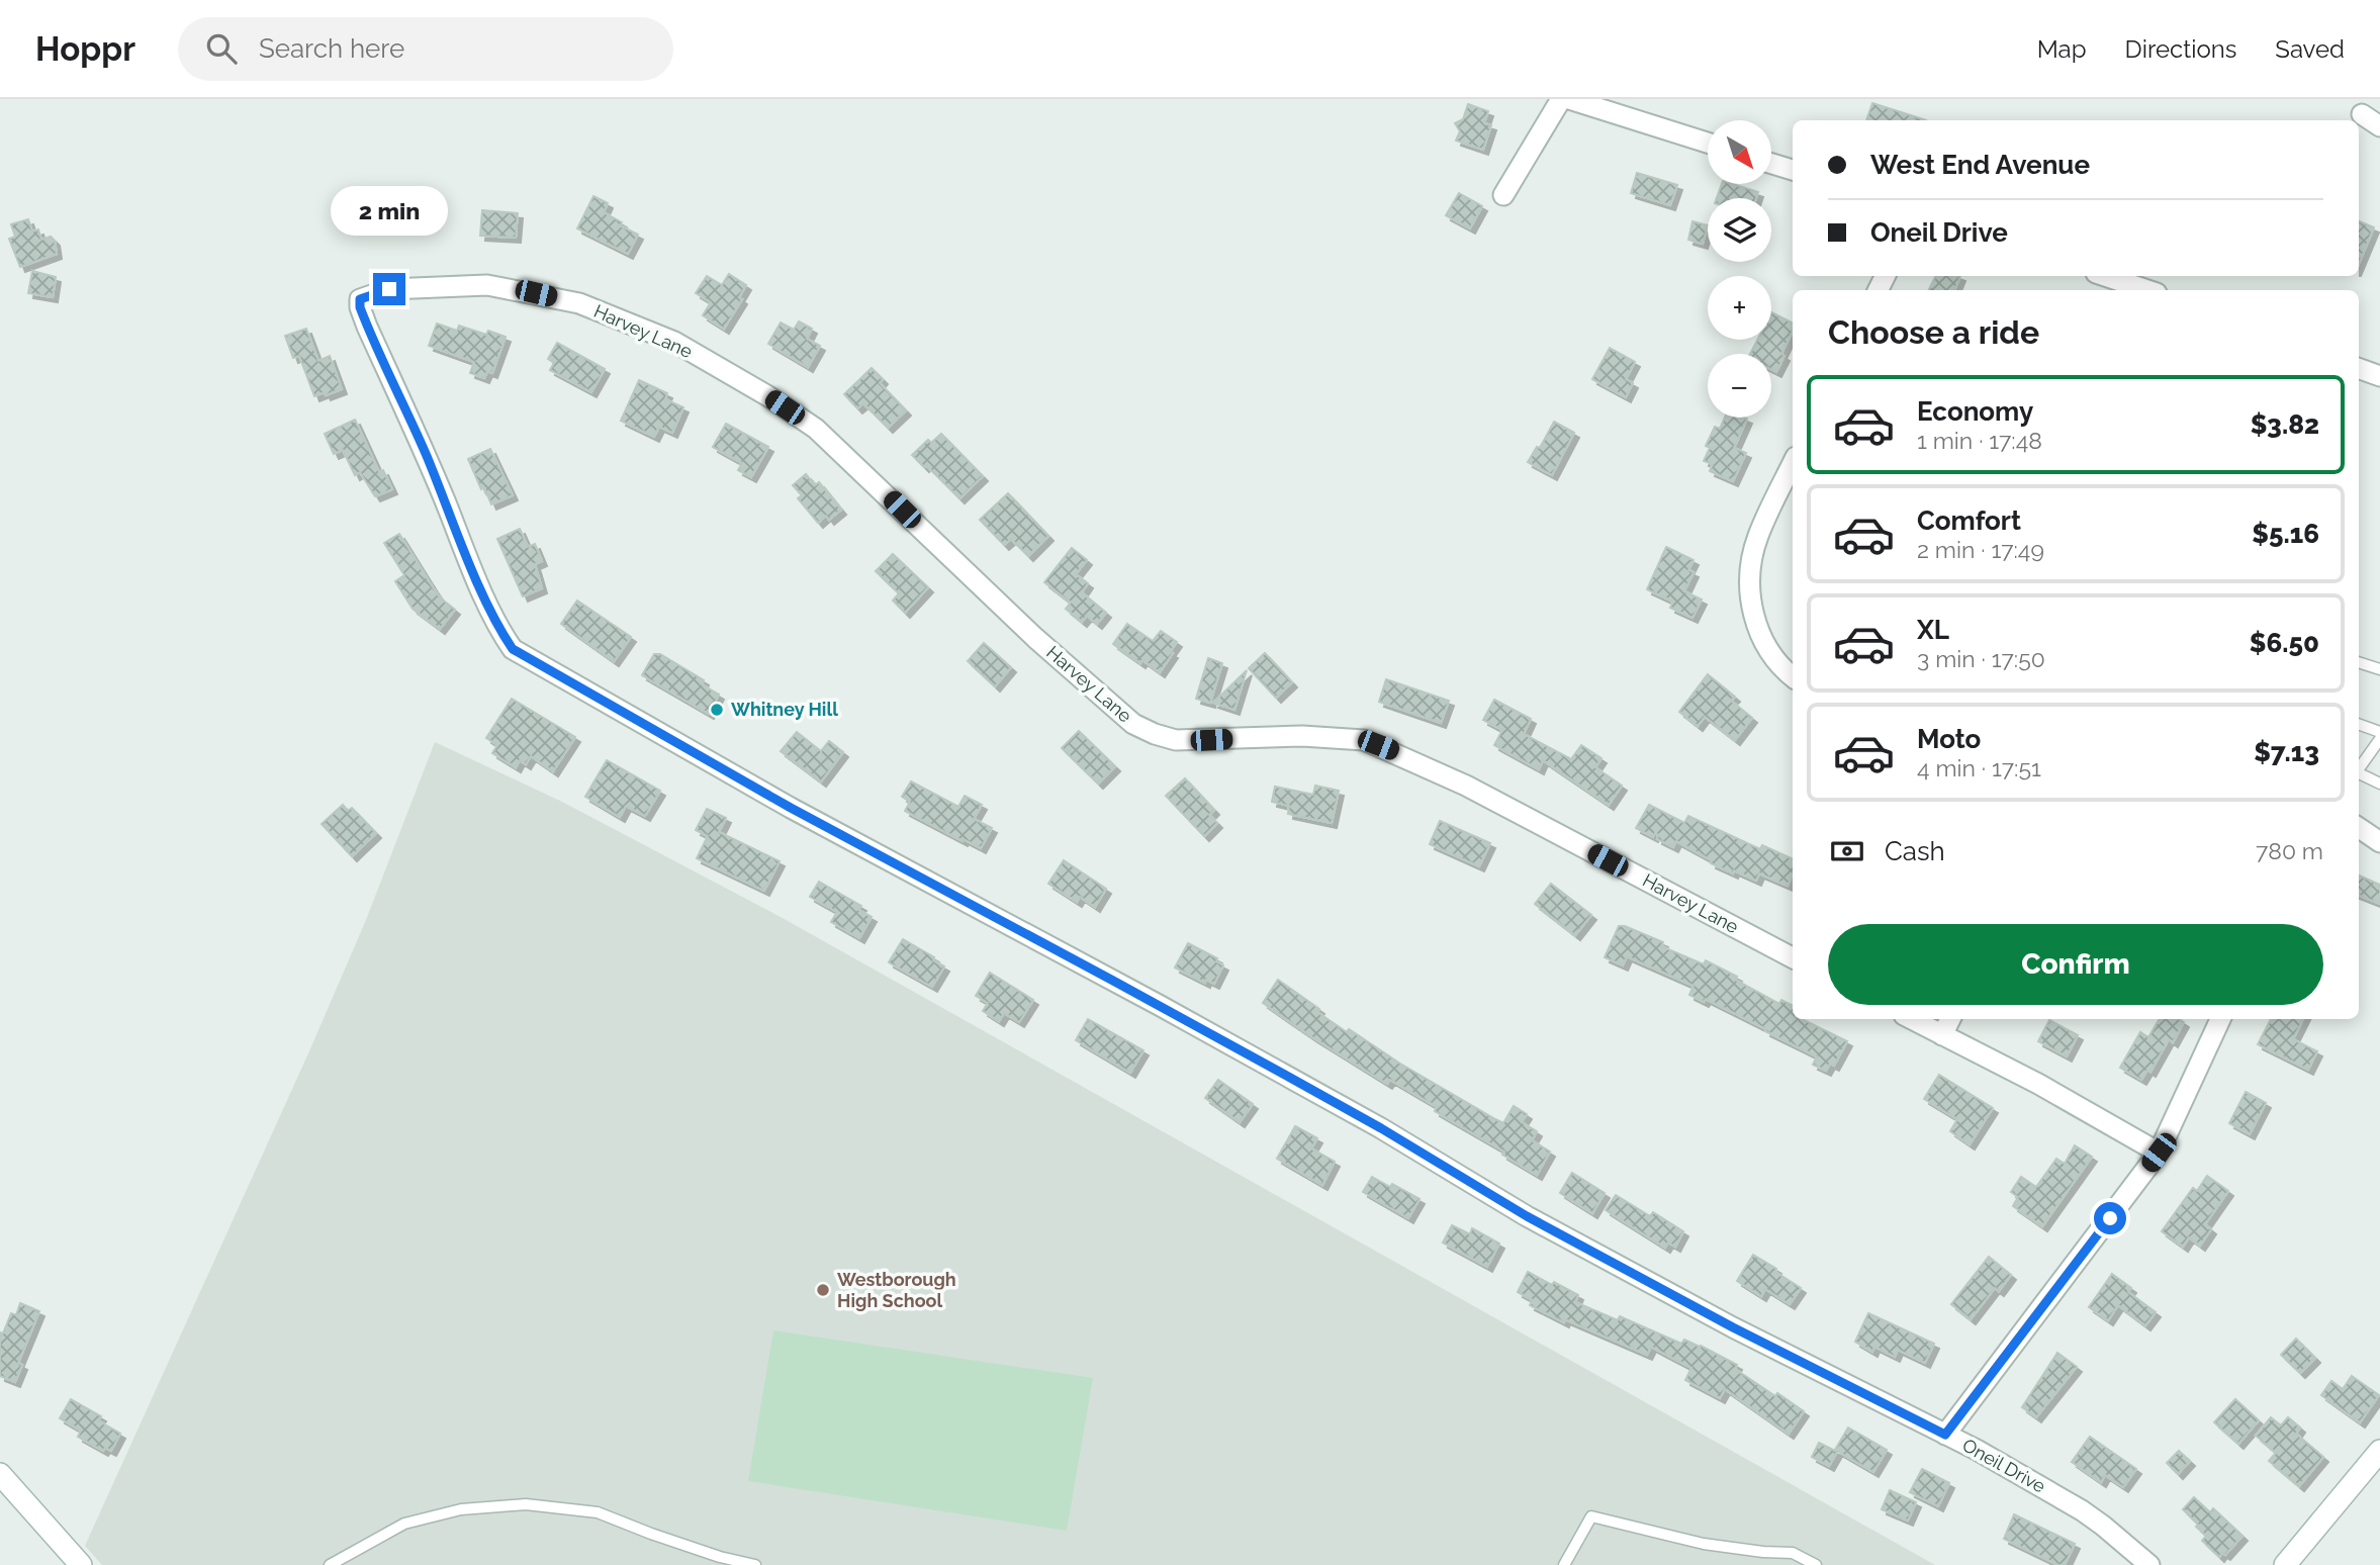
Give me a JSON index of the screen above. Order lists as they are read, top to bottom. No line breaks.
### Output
{"streets":{"street":["Harvey Lane","Oneil Drive"]},"crossings":[["Harvey Lane","Oneil Drive"]],"places":["Whitney Hill","Westborough High School"],"north":"bottom right","page":{"header":"Hoppr","search":"Search here","nav":["Map","Directions","Saved"],"map_buttons":["+","−"],"banner":["West End Avenue","Oneil Drive"],"bubble":"2 min","heading":"Choose a ride","list":[{"name":"Economy","note":"1 min · 17:48","value":"$3.82"},{"name":"Comfort","note":"2 min · 17:49","value":"$5.16"},{"name":"XL","note":"3 min · 17:50","value":"$6.50"},{"name":"Moto","note":"4 min · 17:51","value":"$7.13"}],"pay":["Cash","780 m"],"buttons":"Confirm"}}
